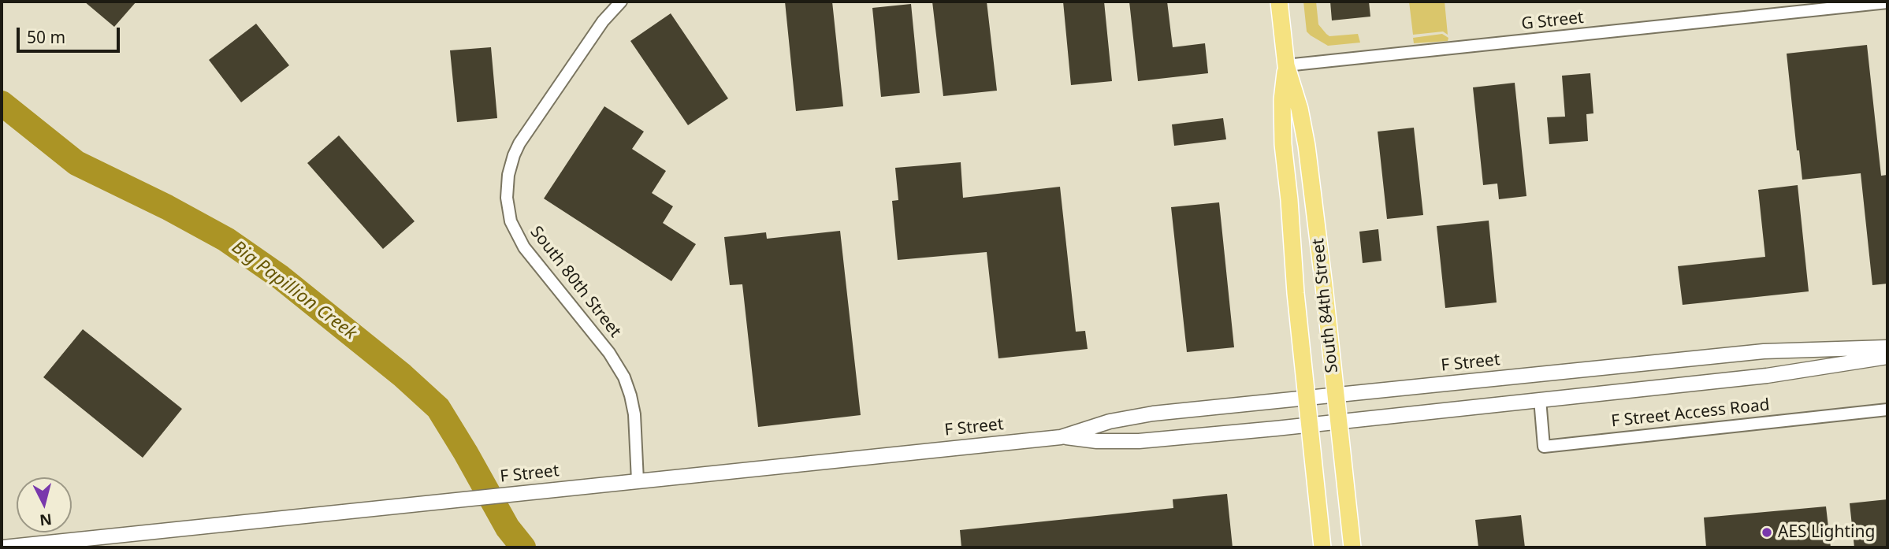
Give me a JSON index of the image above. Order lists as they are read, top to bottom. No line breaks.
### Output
{"streets":{"main road":["South 84th Street"],"street":["G Street","South 80th Street","F Street","F Street Access Road"]},"crossings":[["G Street","South 84th Street"],["South 80th Street","F Street"],["South 84th Street","F Street"],["F Street","F Street Access Road"]],"water":["Big Papillion Creek"],"places":["AES Lighting"],"scale_bar":"50 m","north":"bottom"}
